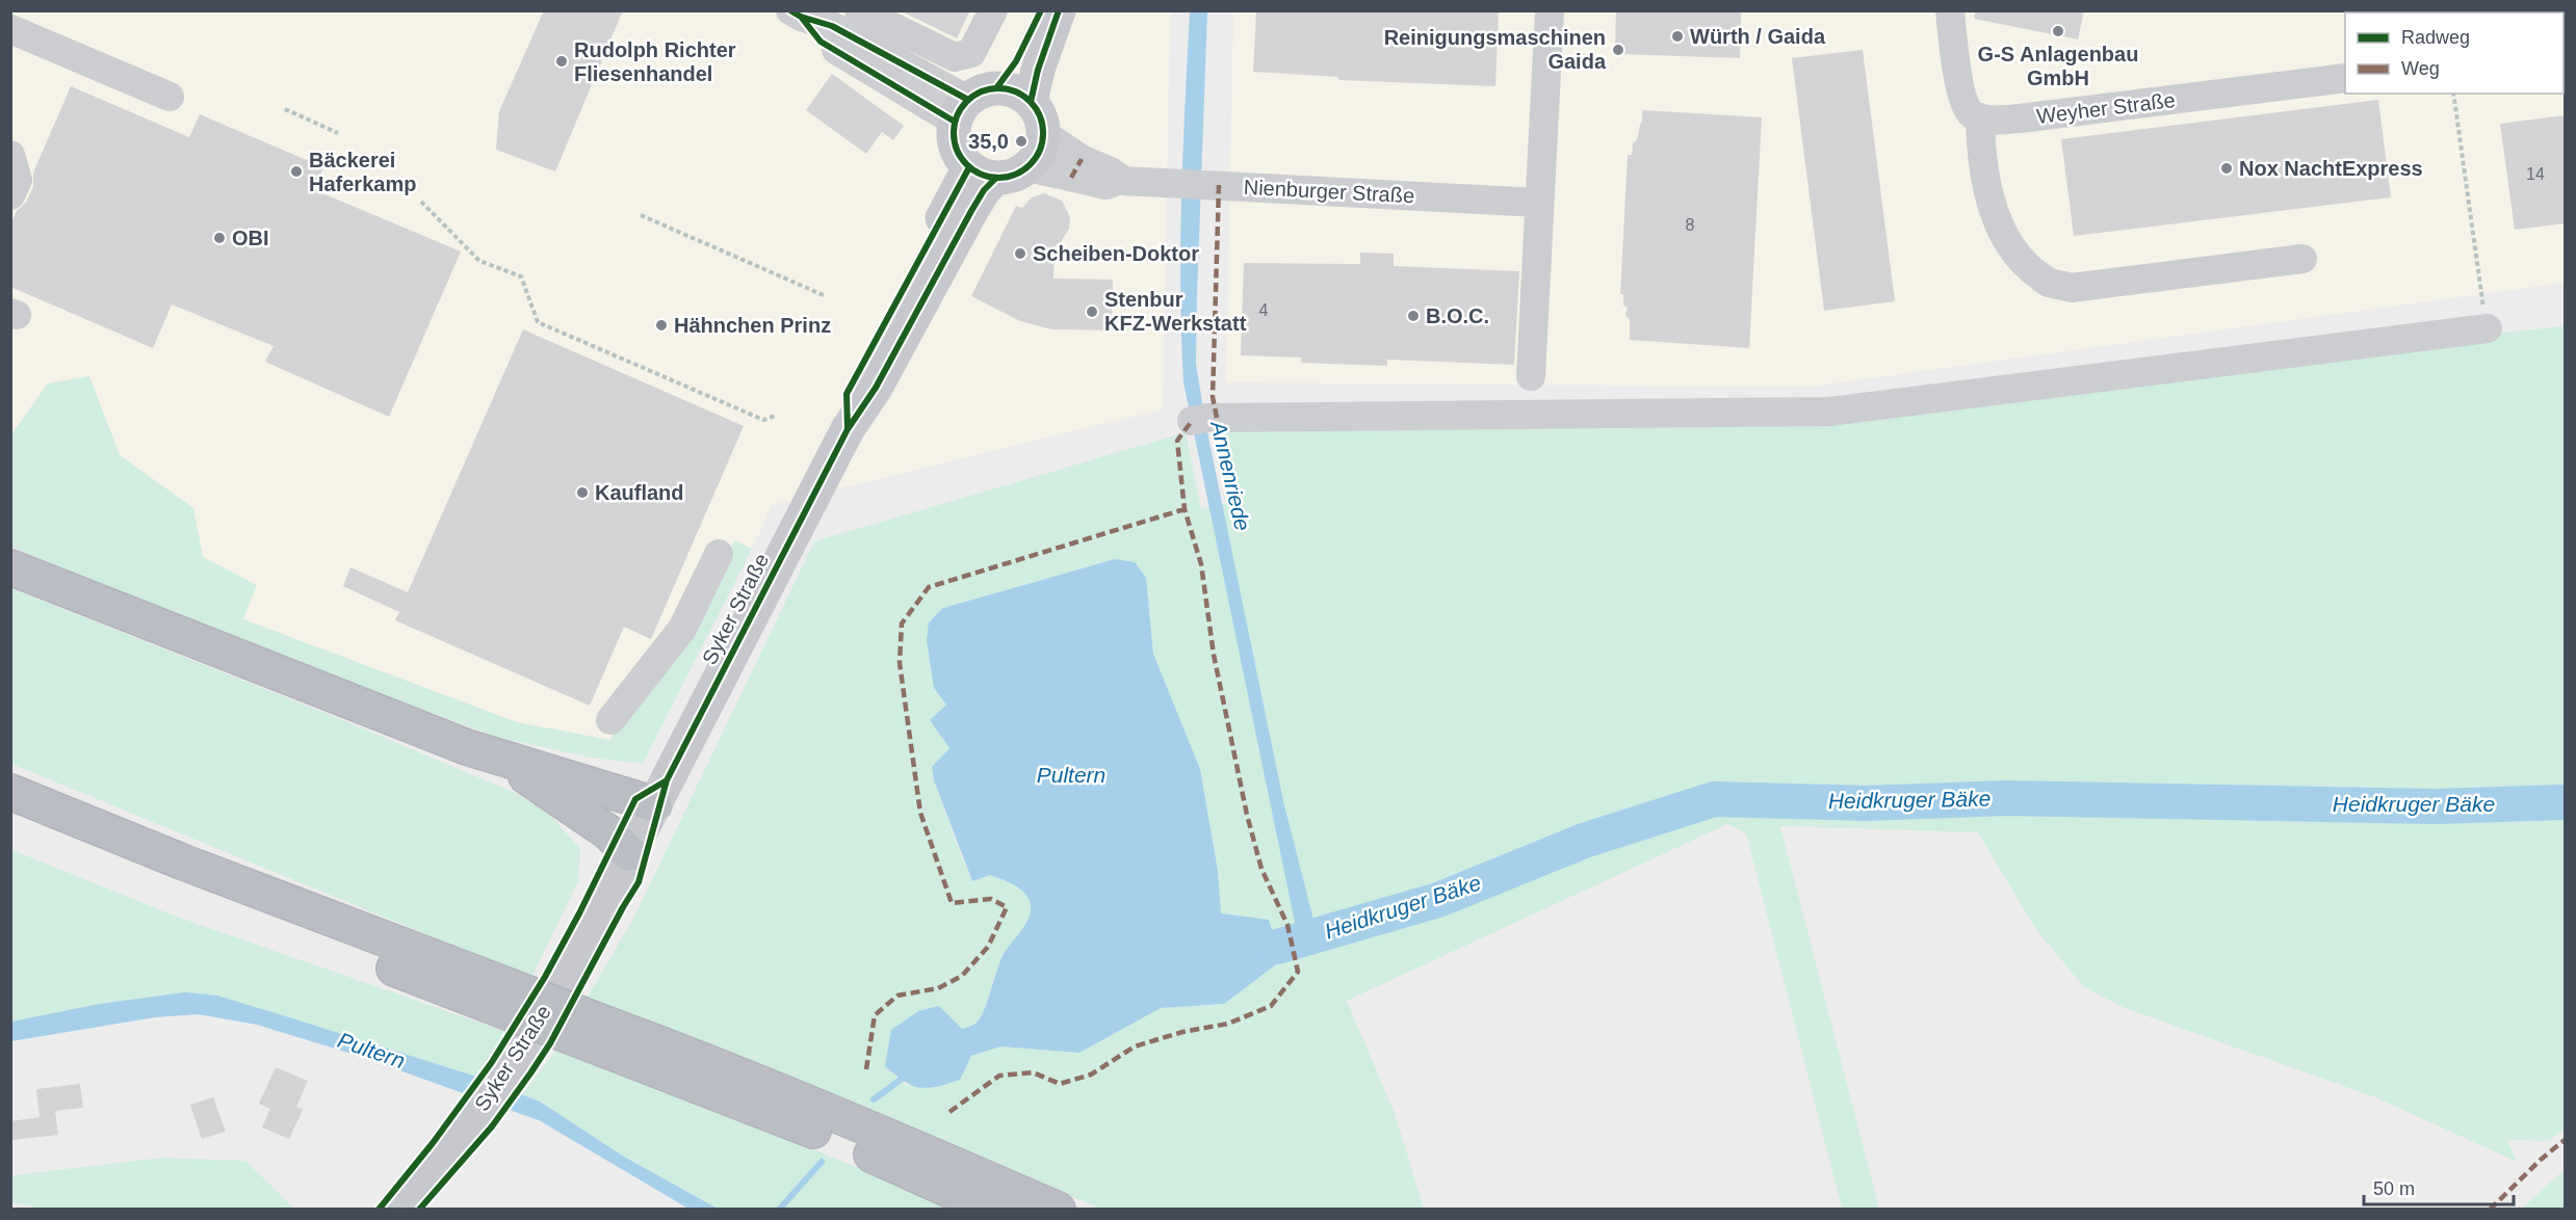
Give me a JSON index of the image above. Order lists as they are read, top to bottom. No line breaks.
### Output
{"streets":{"main road":["Syker Straße"],"street":["Weyher Straße","Nienburger Straße"]},"crossings":[["Nienburger Straße","Syker Straße"]],"water":["Annenriede","Pultern","Heidkruger Bäke"],"places":["G-S Anlagenbau GmbH","Würth / Gaida","Reinigungsmaschinen Gaida","Rudolph Richter Fliesenhandel","35,0","Nox NachtExpress","Bäckerei Haferkamp","OBI","Scheiben-Doktor","Stenbur KFZ-Werkstatt","B.O.C.","Hähnchen Prinz","Kaufland"],"house_numbers":["14","8","4"],"legend":["Radweg","Weg"],"scale_bar":"50 m"}
